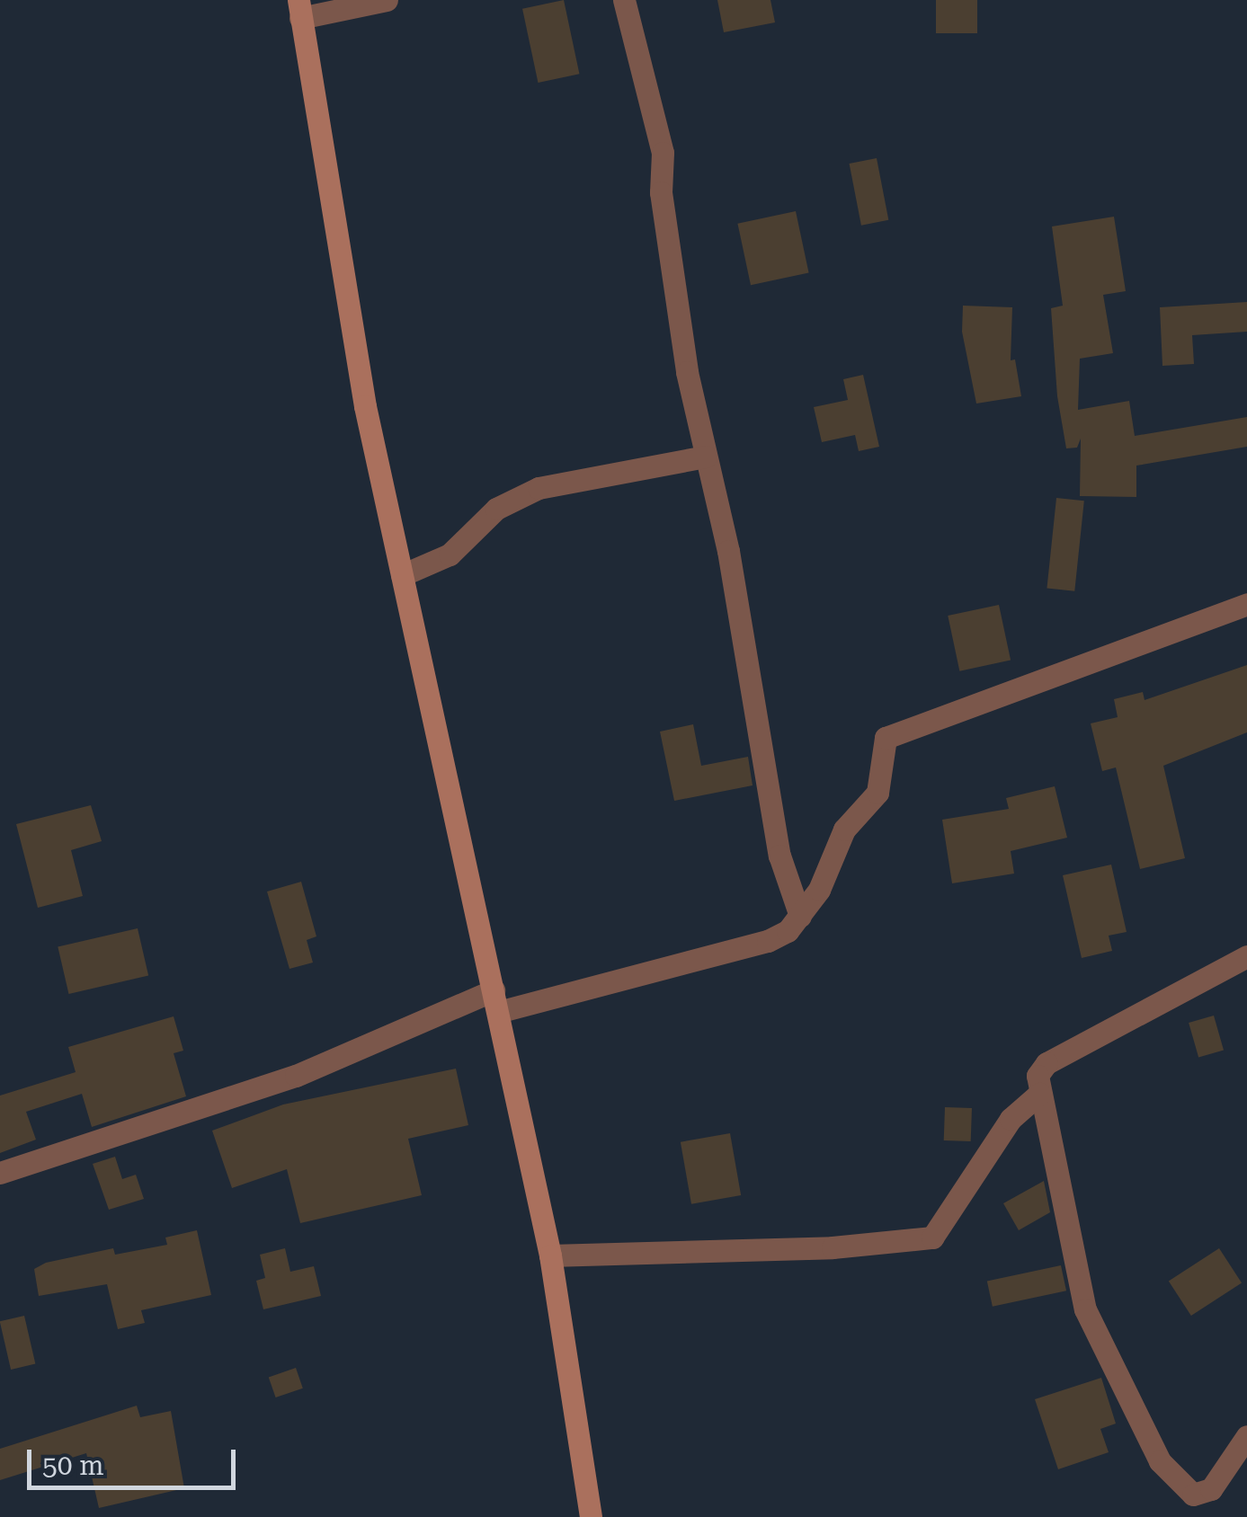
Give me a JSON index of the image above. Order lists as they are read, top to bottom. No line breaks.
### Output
{"scale_bar":"50 m"}
